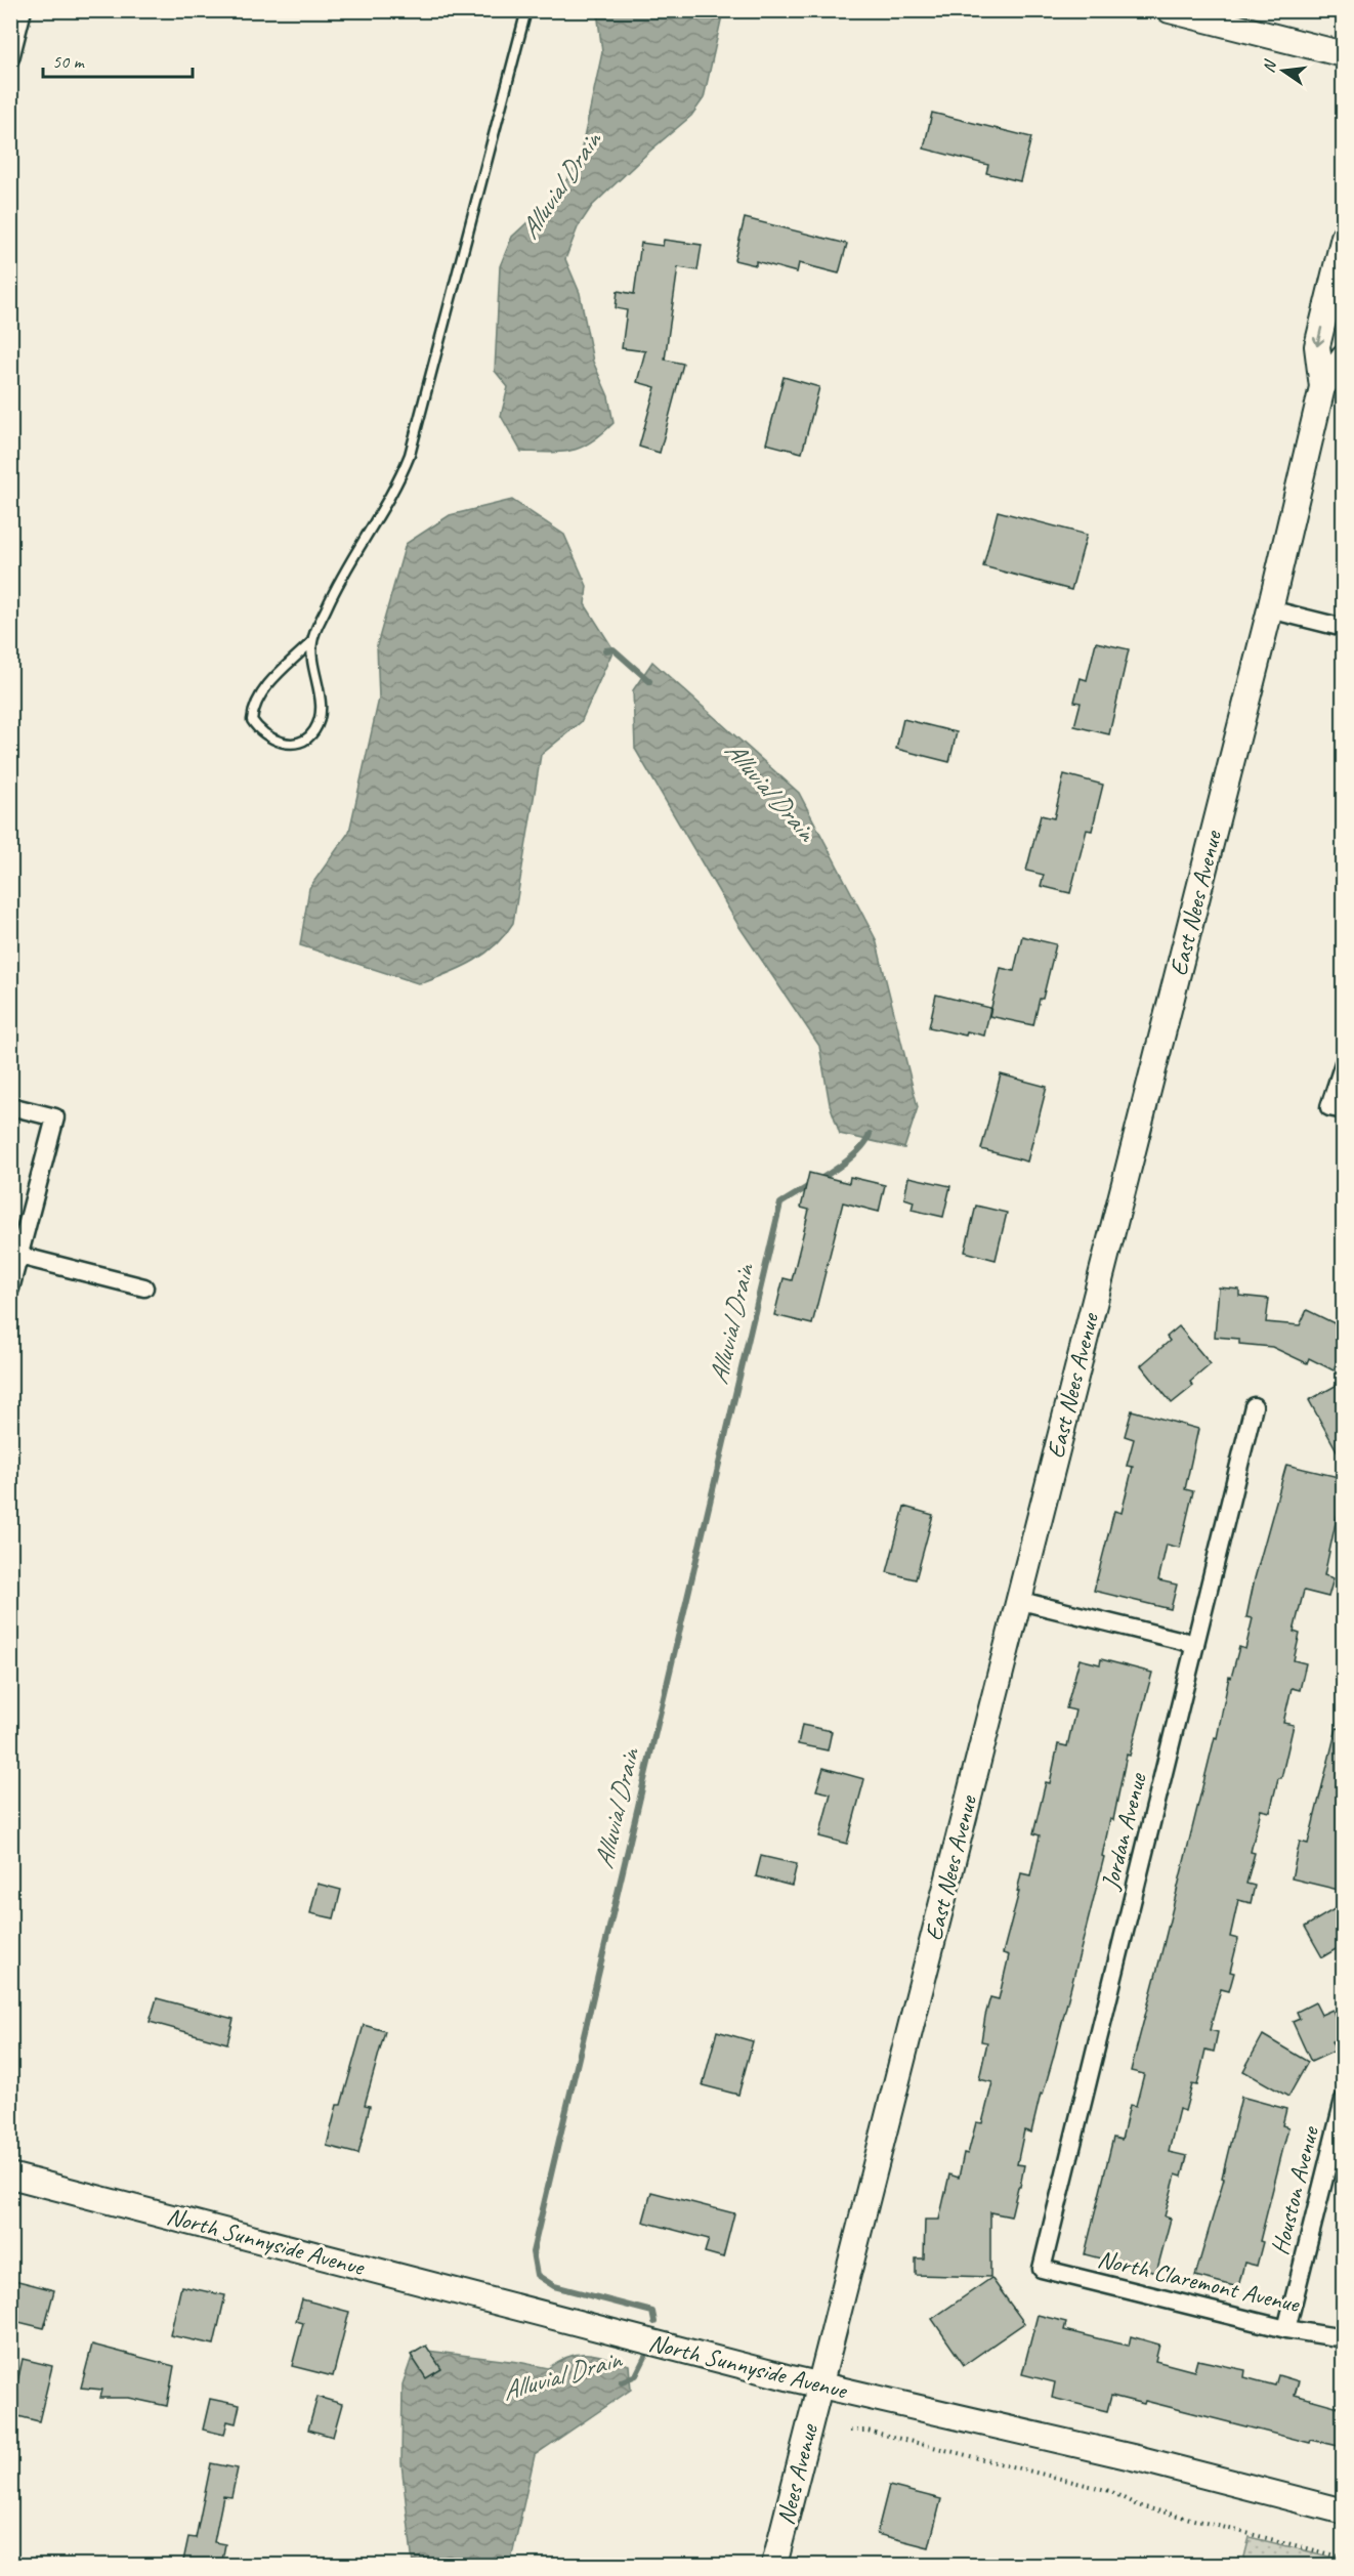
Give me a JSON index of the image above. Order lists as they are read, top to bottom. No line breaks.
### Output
{"streets":{"main road":["East Nees Avenue","North Sunnyside Avenue","Nees Avenue"],"street":["Jordan Avenue","Houston Avenue","North Claremont Avenue"]},"crossings":[["East Nees Avenue","North Sunnyside Avenue"],["East Nees Avenue","Nees Avenue"],["Jordan Avenue","North Claremont Avenue"],["Houston Avenue","North Claremont Avenue"],["North Sunnyside Avenue","Nees Avenue"]],"water":["Alluvial Drain"],"scale_bar":"50 m","north":"left"}
